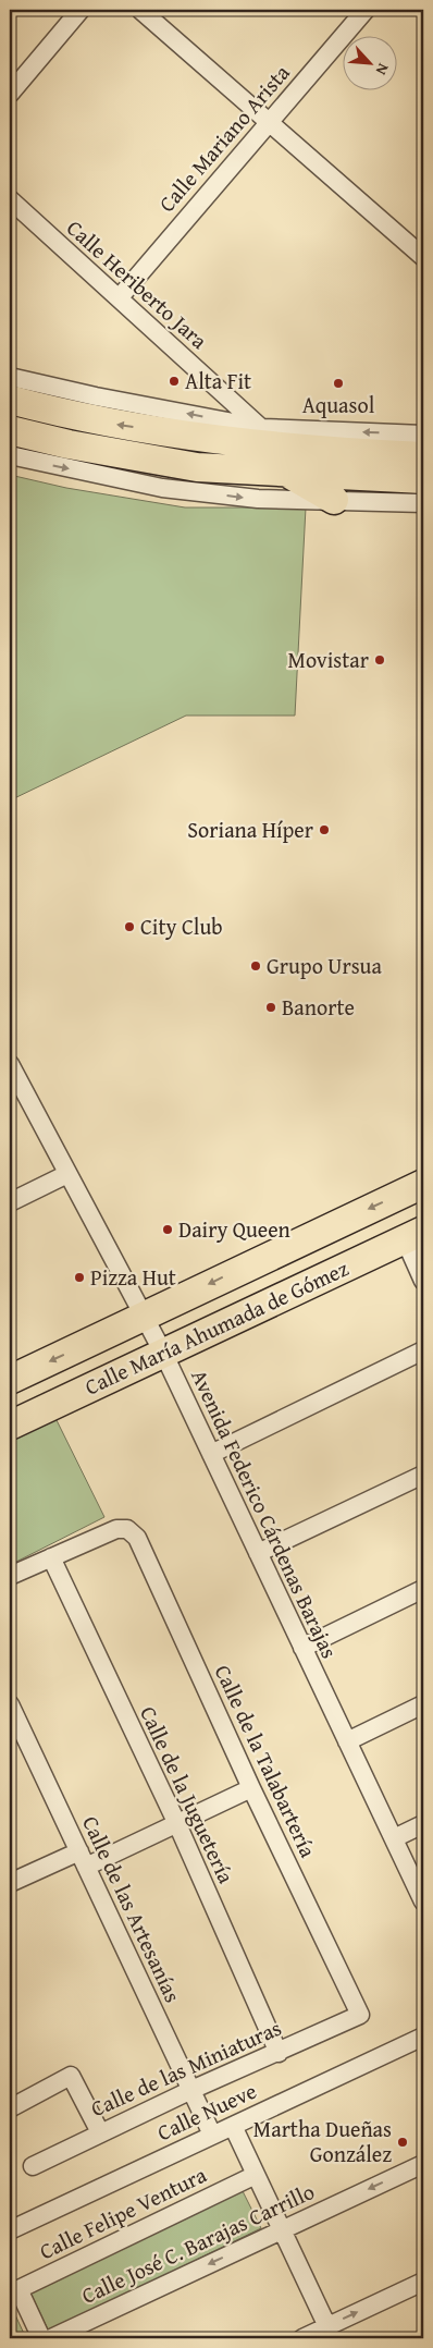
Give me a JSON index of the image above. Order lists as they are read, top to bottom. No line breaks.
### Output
{"streets":{"main road":["Calle María Ahumada de Gómez"],"street":["Calle Mariano Arista","Calle Heriberto Jara","Avenida Federico Cárdenas Barajas","Calle de la Talabartería","Calle de la Juguetería","Calle de las Artesanías","Calle de las Miniaturas","Calle Nueve","Calle Felipe Ventura","Calle José C. Barajas Carrillo"]},"crossings":[["Calle Mariano Arista","Calle Heriberto Jara"],["Calle María Ahumada de Gómez","Avenida Federico Cárdenas Barajas"],["Calle de la Talabartería","Calle de la Juguetería"],["Calle de la Talabartería","Calle de las Miniaturas"],["Calle de la Juguetería","Calle de las Miniaturas"],["Calle de las Artesanías","Calle de las Miniaturas"],["Calle de las Artesanías","Calle Nueve"]],"places":["Alta Fit","Aquasol","Movistar","Soriana Híper","City Club","Grupo Ursua","Banorte","Dairy Queen","Pizza Hut","Martha Dueñas González"],"north":"bottom right"}
